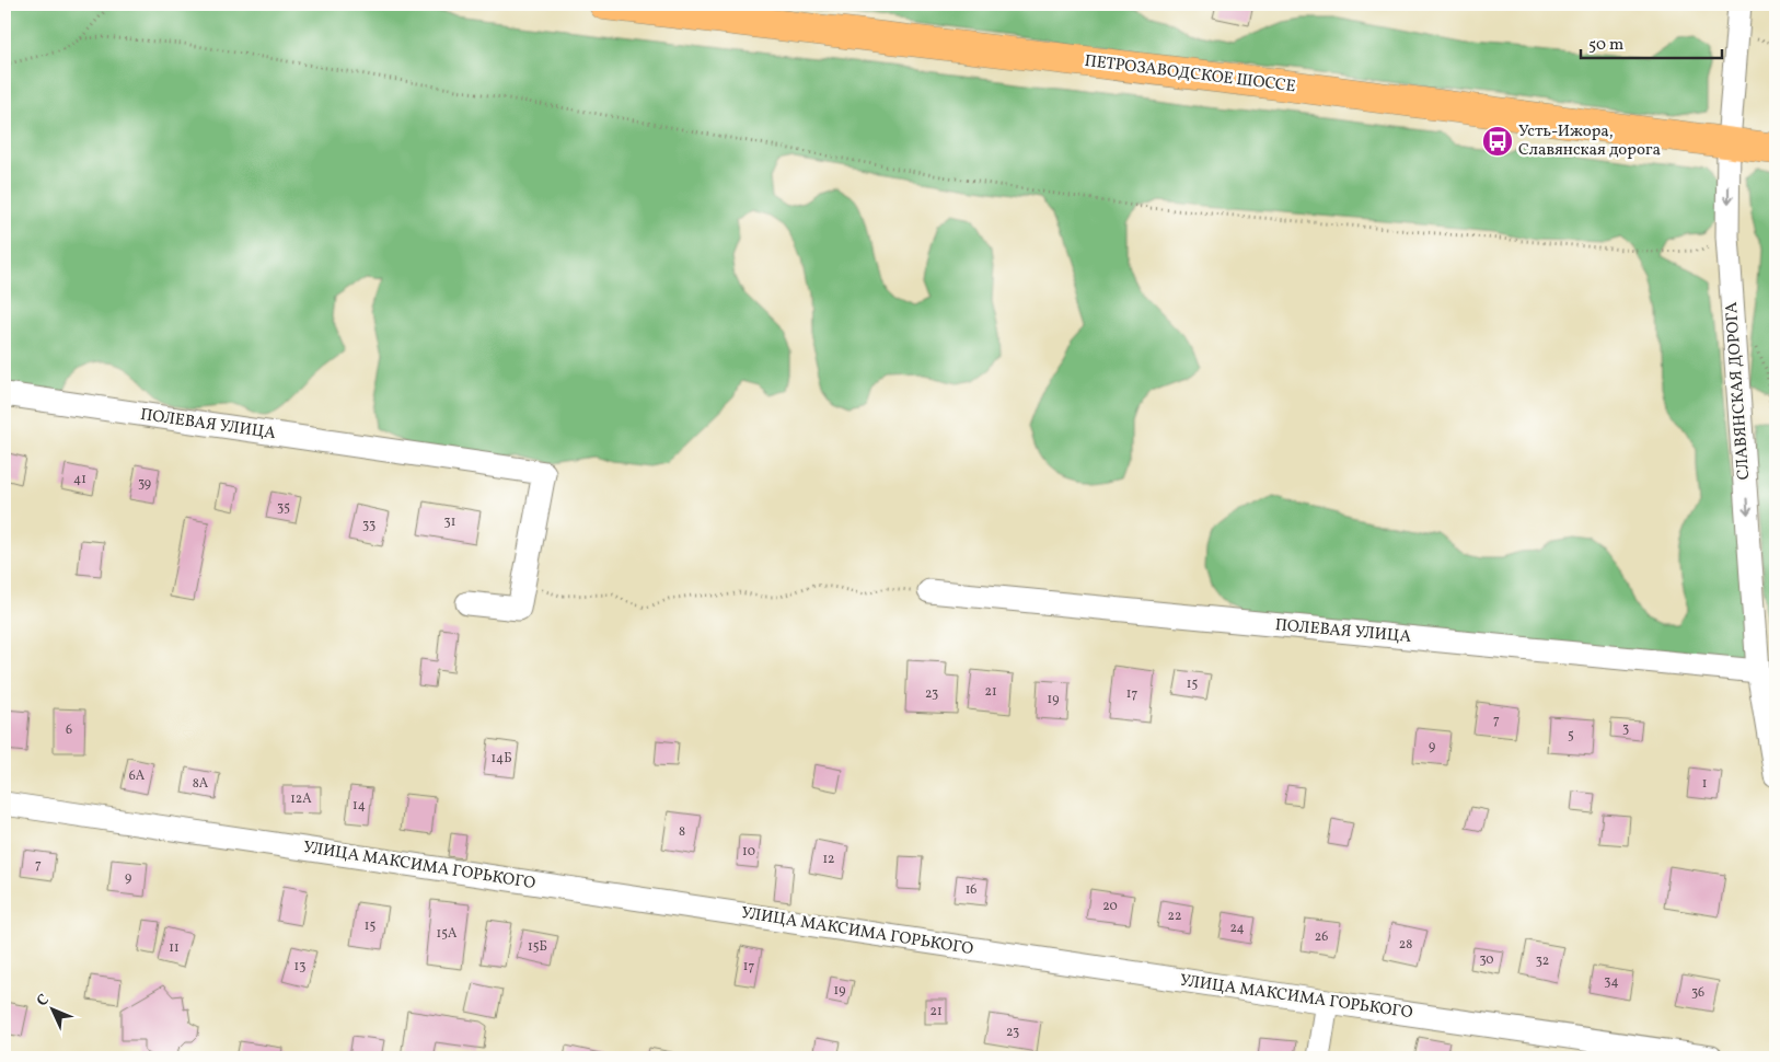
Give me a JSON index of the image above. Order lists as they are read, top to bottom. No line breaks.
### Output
{"streets":{"main road":["ПЕТРОЗАВОДСКОЕ ШОССЕ"],"street":["СЛАВЯНСКАЯ ДОРОГА","ПОЛЕВАЯ УЛИЦА","УЛИЦА МАКСИМА ГОРЬКОГО"]},"crossings":[["ПЕТРОЗАВОДСКОЕ ШОССЕ","СЛАВЯНСКАЯ ДОРОГА"],["СЛАВЯНСКАЯ ДОРОГА","ПОЛЕВАЯ УЛИЦА"]],"one_way":["СЛАВЯНСКАЯ ДОРОГА"],"places":{"bus stop":["Усть-Ижора, Славянская дорога"]},"house_numbers":["41","39","35","31","33","15","21","23","17","19","7","3","6","5","9","14Б","6А","8А","1","12А","14","8","10","12","7","9","16","20","22","15","24","15А","26","28","15Б","11","30","32","13","17","34","19","36","21","23"],"scale_bar":"50 m","north":"top left"}
